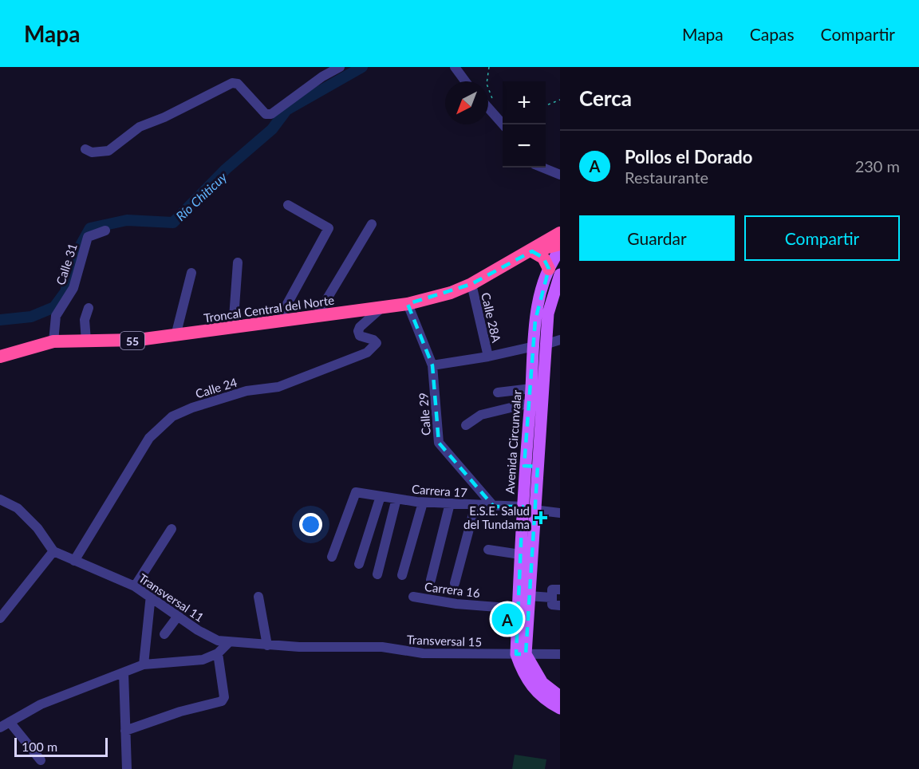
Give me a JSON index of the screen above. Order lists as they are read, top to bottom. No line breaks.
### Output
{"streets":{"highway":["Troncal Central del Norte","55"],"main road":["Avenida Circunvalar"],"street":["Calle 31","Calle 28A","Calle 24","Calle 29","Carrera 17","Carrera 16","Transversal 11","Transversal 15"]},"crossings":[["Calle 31","Troncal Central del Norte"],["Troncal Central del Norte","Calle 28A"],["Troncal Central del Norte","55"],["Troncal Central del Norte","Calle 24"],["Troncal Central del Norte","Calle 29"],["Calle 24","Transversal 11"],["Calle 29","Carrera 17"],["Avenida Circunvalar","Carrera 17"],["Avenida Circunvalar","Carrera 16"],["Avenida Circunvalar","Transversal 15"],["Transversal 11","Transversal 15"]],"water":["Río Chiticuy"],"places":{"health":["E.S.E. Salud del Tundama"]},"scale_bar":"100 m","north":"bottom left","page":{"header":"Mapa","nav":["Mapa","Capas","Compartir"],"heading":"Cerca","map_buttons":["+","−"],"list":[{"mark":"A","name":"Pollos el Dorado","note":"Restaurante","value":"230 m"}],"buttons":["Guardar","Compartir"],"pins":"A","scale":"100 m"}}
